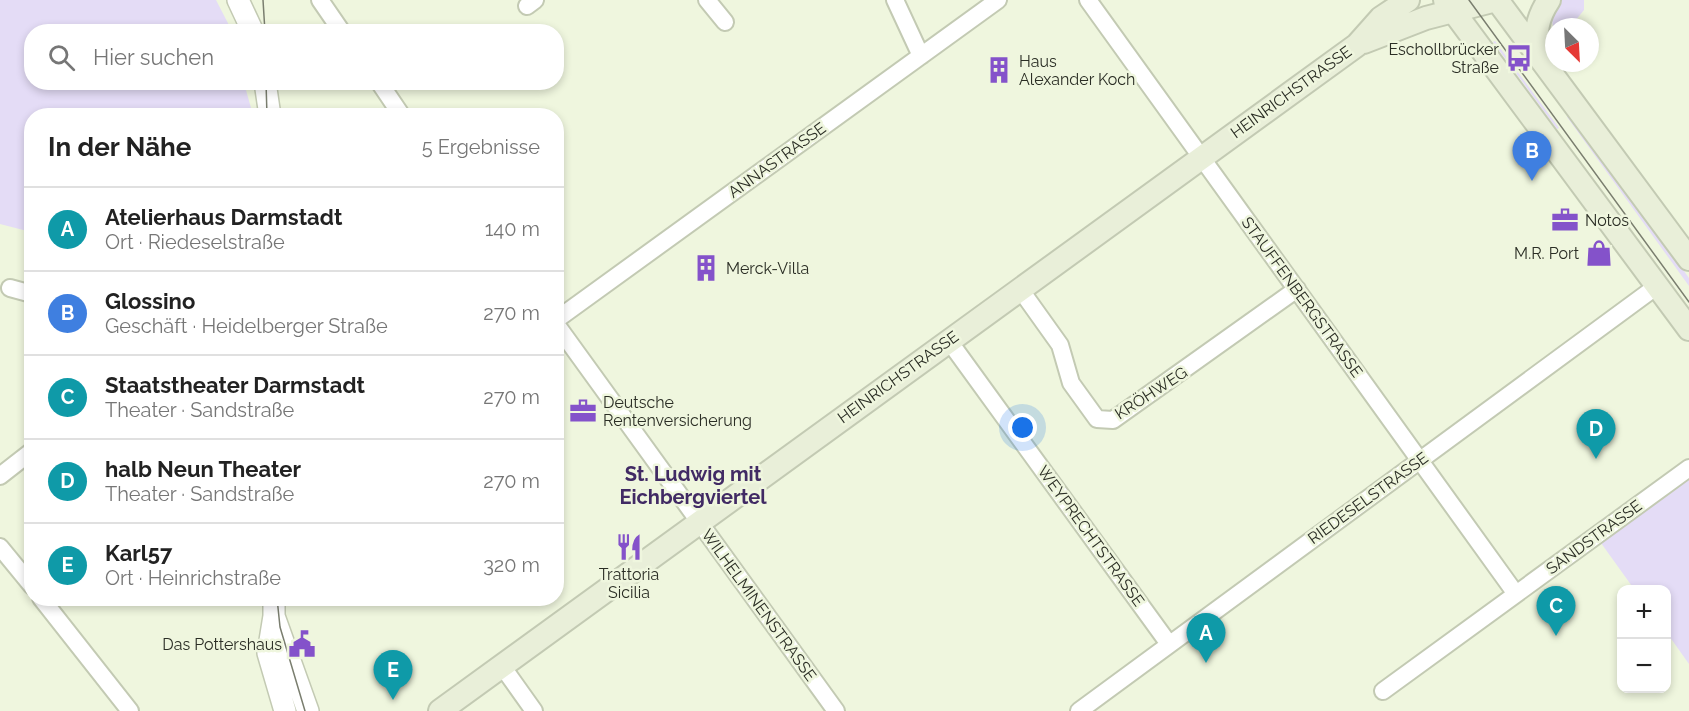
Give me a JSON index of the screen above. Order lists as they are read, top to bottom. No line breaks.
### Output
{"streets":{"main road":["HEINRICHSTRASSE"],"street":["ANNASTRASSE","STAUFFENBERGSTRASSE","KRÖHWEG","RIEDESELSTRASSE","WEYPRECHTSTRASSE","SANDSTRASSE","WILHELMINENSTRASSE"]},"crossings":[["HEINRICHSTRASSE","STAUFFENBERGSTRASSE"],["HEINRICHSTRASSE","KRÖHWEG"],["HEINRICHSTRASSE","WEYPRECHTSTRASSE"],["HEINRICHSTRASSE","WILHELMINENSTRASSE"],["STAUFFENBERGSTRASSE","KRÖHWEG"],["STAUFFENBERGSTRASSE","RIEDESELSTRASSE"],["STAUFFENBERGSTRASSE","SANDSTRASSE"],["RIEDESELSTRASSE","WEYPRECHTSTRASSE"]],"districts":["St. Ludwig mit Eichbergviertel"],"places":{"bus stop":["Eschollbrücker Straße"],"building":["Haus Alexander Koch","Merck-Villa"],"office":["Notos","Deutsche Rentenversicherung"],"shop":["M.R. Port"],"restaurant":["Trattoria Sicilia"],"public building":["Das Pottershaus"]},"north":"bottom right","page":{"search":"Hier suchen","heading":["In der Nähe","5 Ergebnisse"],"pins":["B","D","C","A","E"],"list":[{"mark":"A","name":"Atelierhaus Darmstadt","note":"Ort · Riedeselstraße","value":"140 m"},{"mark":"B","name":"Glossino","note":"Geschäft · Heidelberger Straße","value":"270 m"},{"mark":"C","name":"Staatstheater Darmstadt","note":"Theater · Sandstraße","value":"270 m"},{"mark":"D","name":"halb Neun Theater","note":"Theater · Sandstraße","value":"270 m"},{"mark":"E","name":"Karl57","note":"Ort · Heinrichstraße","value":"320 m"}],"map_buttons":["+","−"]}}
